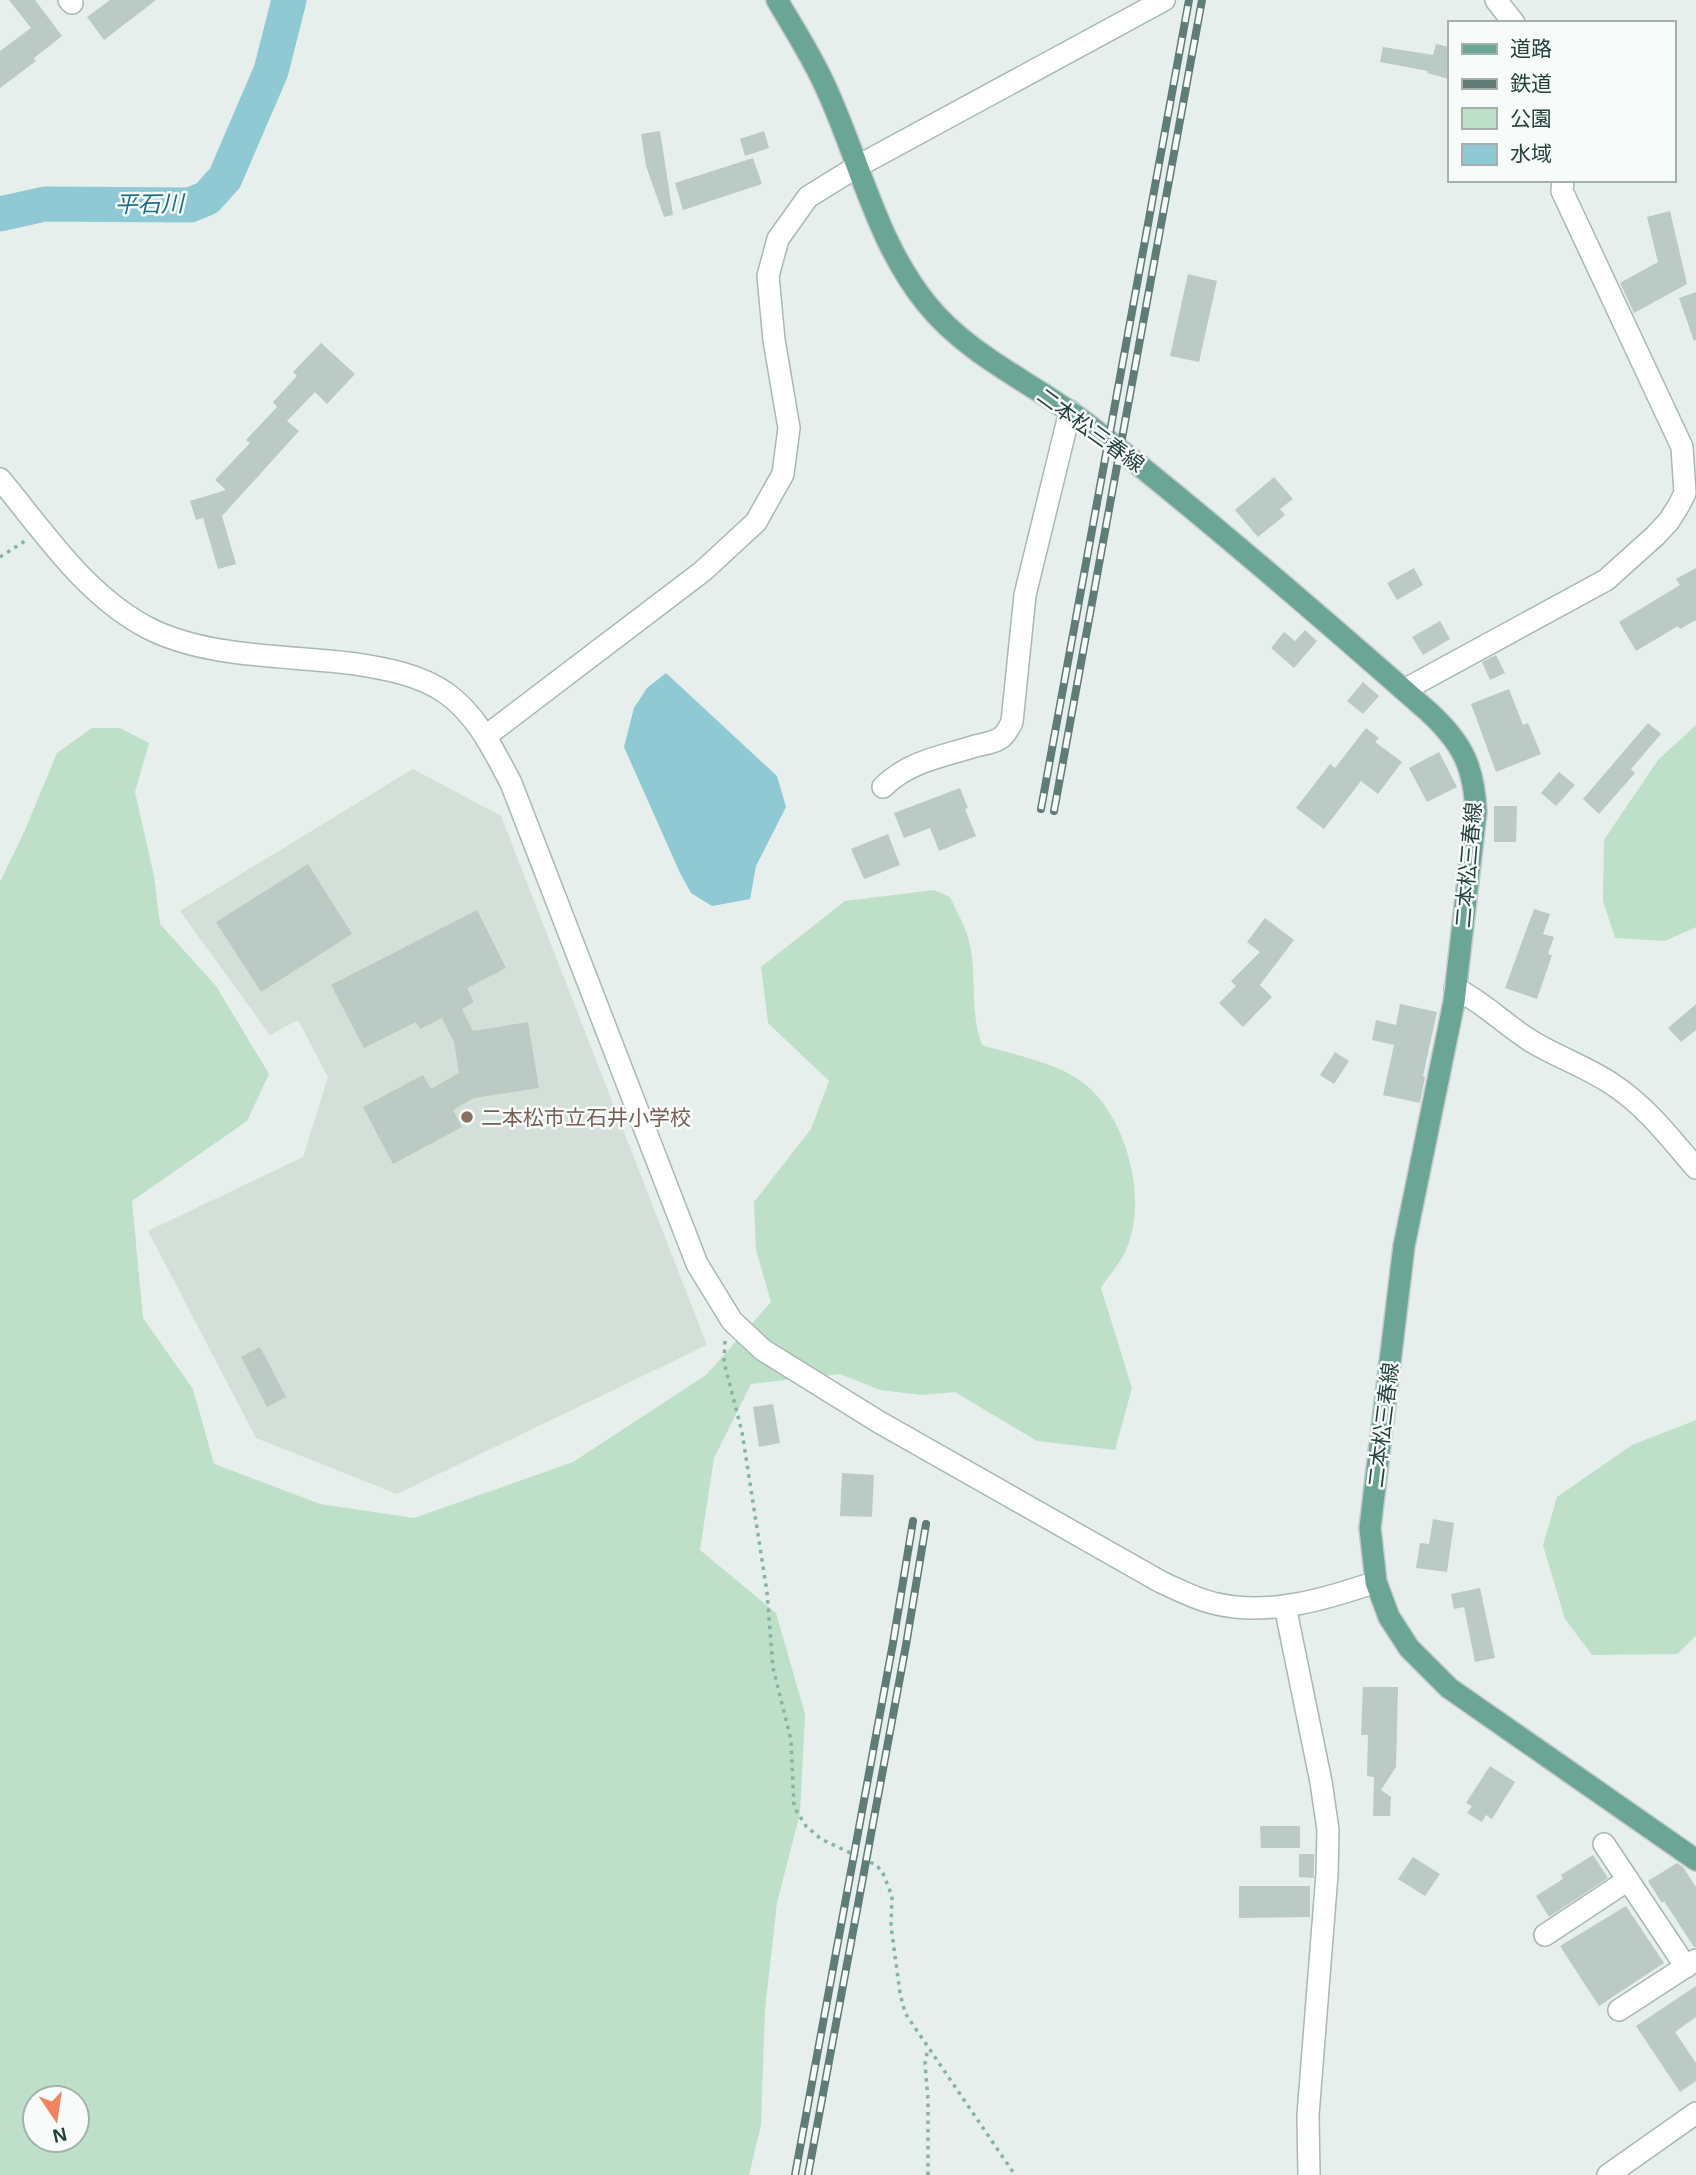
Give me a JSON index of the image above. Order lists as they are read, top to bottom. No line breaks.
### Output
{"streets":{"main road":["二本松三春線"]},"water":["平石川"],"places":["二本松市立石井小学校"],"legend":["道路","鉄道","公園","水域"],"north":"bottom"}
